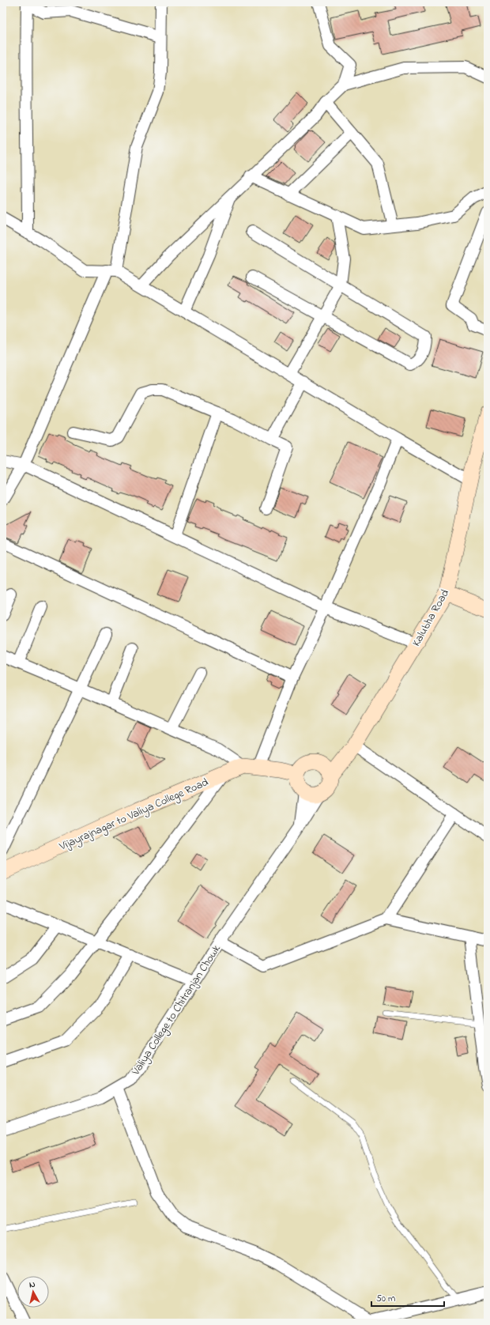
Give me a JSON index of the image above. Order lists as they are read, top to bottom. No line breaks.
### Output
{"streets":{"street":["Kalubha Road","Vijayrajnagar to Valiya College Road","Valiya College to Chitranjan Chowk"]},"crossings":[["Vijayrajnagar to Valiya College Road","Valiya College to Chitranjan Chowk"]],"scale_bar":"50 m","north":"top"}
